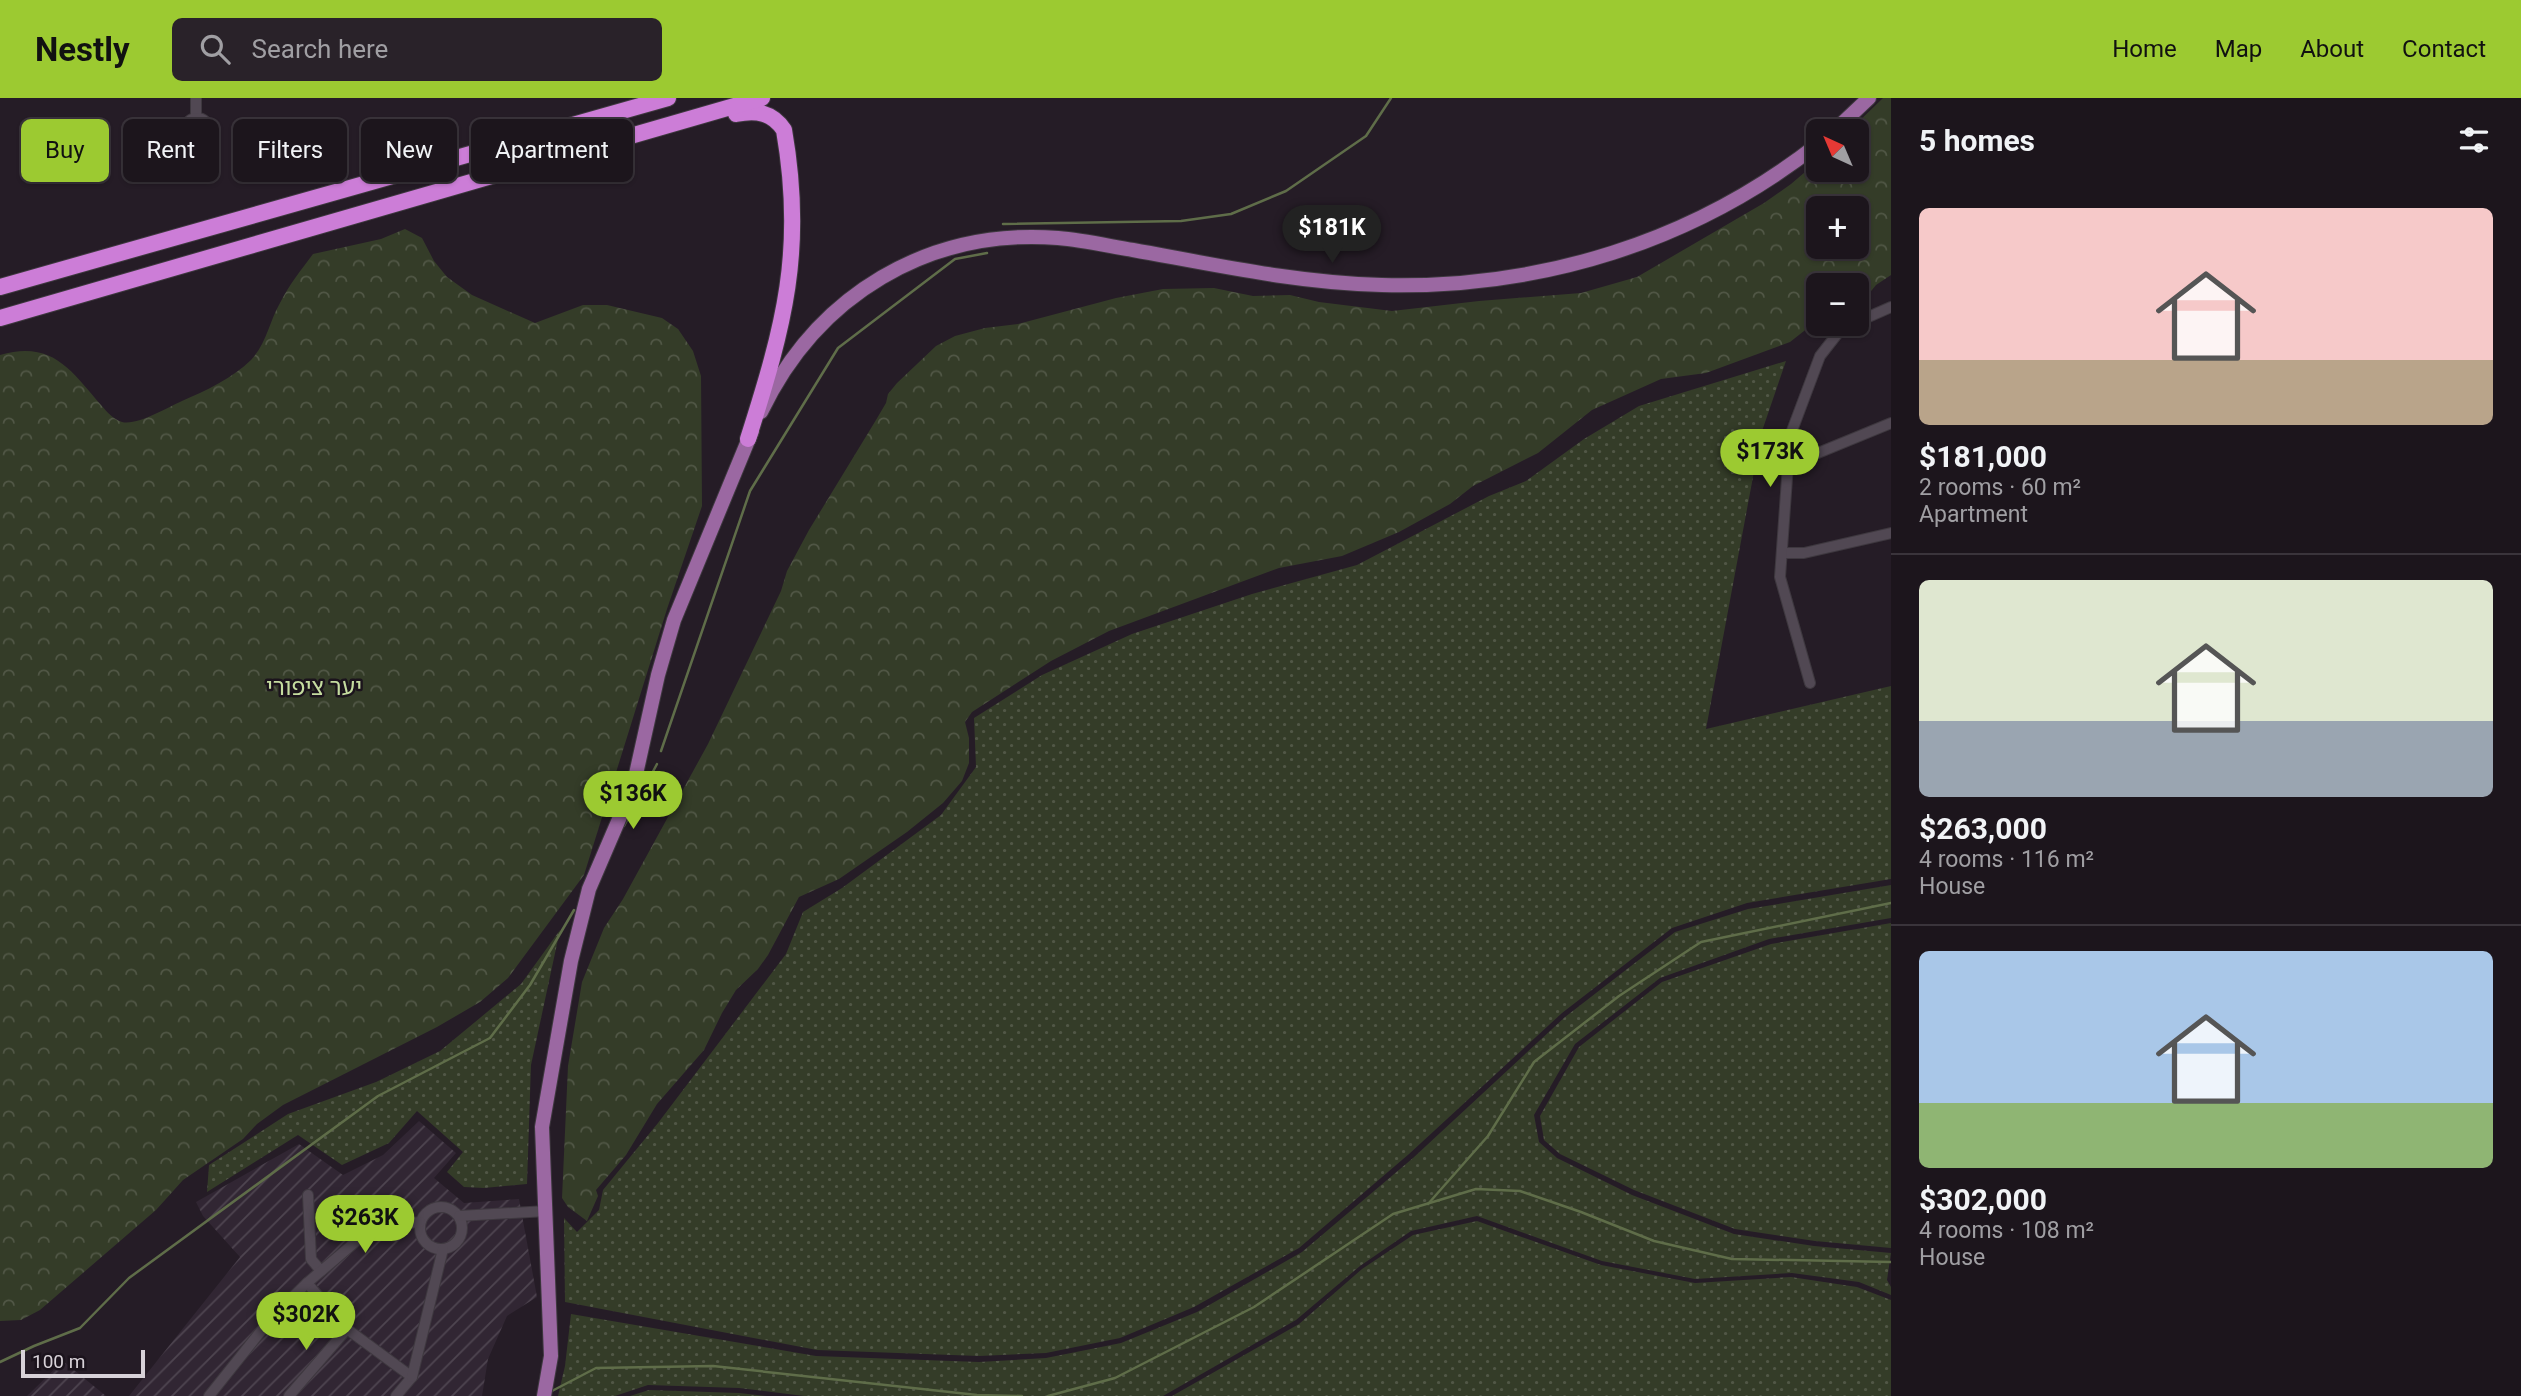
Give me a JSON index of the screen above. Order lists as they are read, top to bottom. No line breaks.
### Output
{"parks":["יער ציפורי"],"scale_bar":"100 m","north":"top left","page":{"header":"Nestly","search":"Search here","nav":["Home","Map","About","Contact"],"heading":"5 homes","map_buttons":["+","−"],"chip":["Buy","Rent","Filters","New","Apartment"],"list":[{"name":"$181,000","note":"2 rooms · 60 m² · Apartment"},{"name":"$263,000","note":"4 rooms · 116 m² · House"},{"name":"$302,000","note":"4 rooms · 108 m² · House"}],"price":["$181K","$173K","$136K","$263K","$302K"],"scale":"100 m"}}
